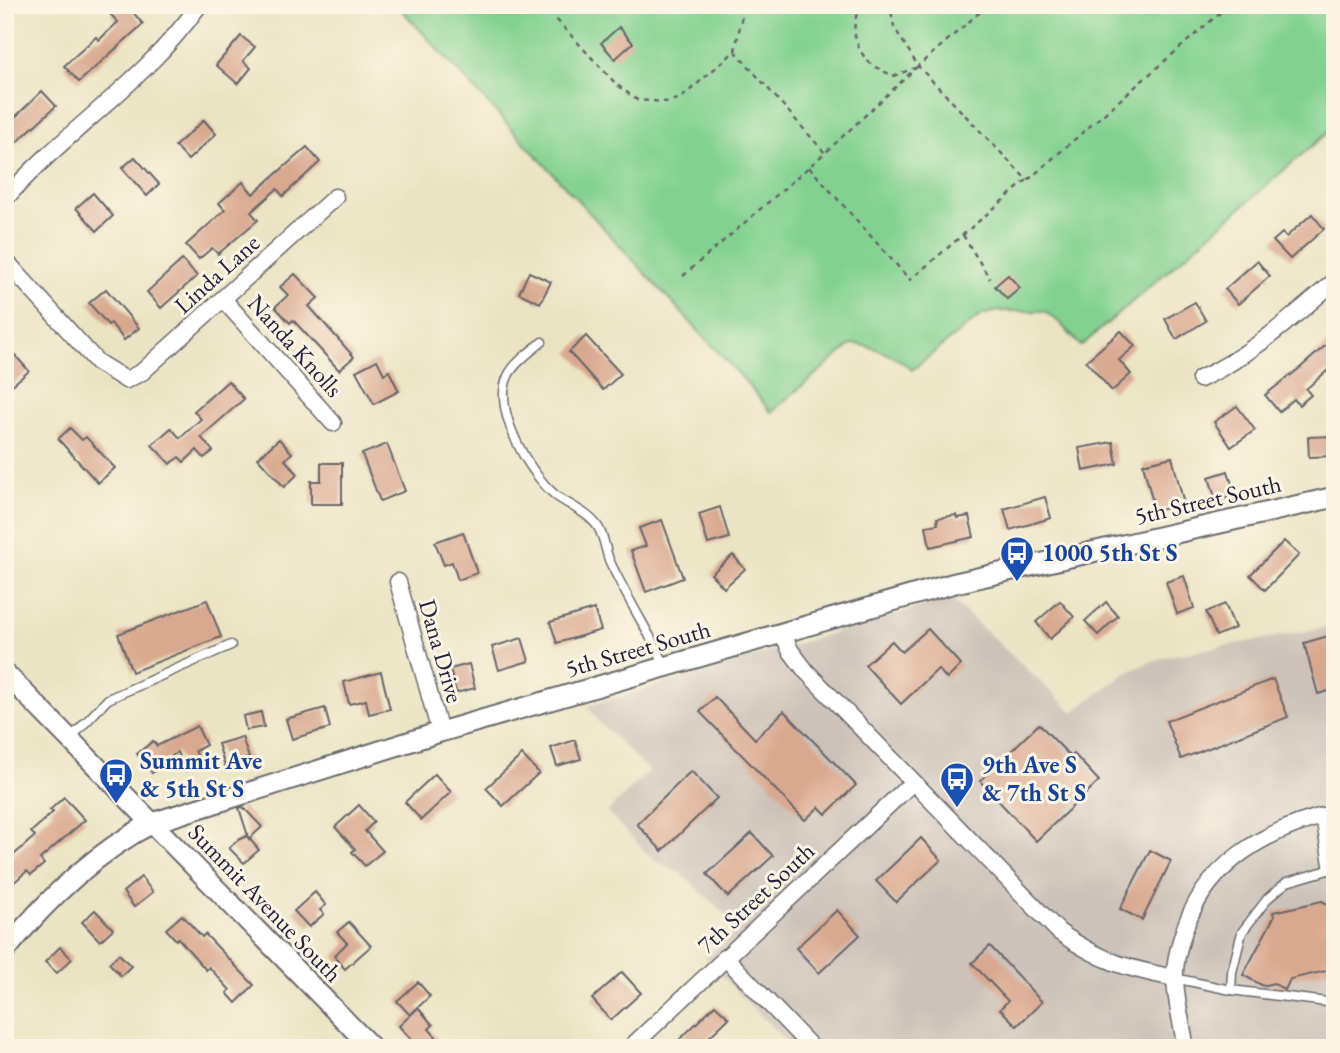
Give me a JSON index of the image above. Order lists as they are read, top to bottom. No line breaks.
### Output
{"streets":{"street":["Linda Lane","Nanda Knolls","5th Street South","Dana Drive","7th Street South","Summit Avenue South"]},"crossings":[["Linda Lane","Nanda Knolls"],["5th Street South","Dana Drive"],["5th Street South","Summit Avenue South"]],"places":{"bus stop":["1000 5th St S","Summit Ave & 5th St S","9th Ave S & 7th St S"]}}
